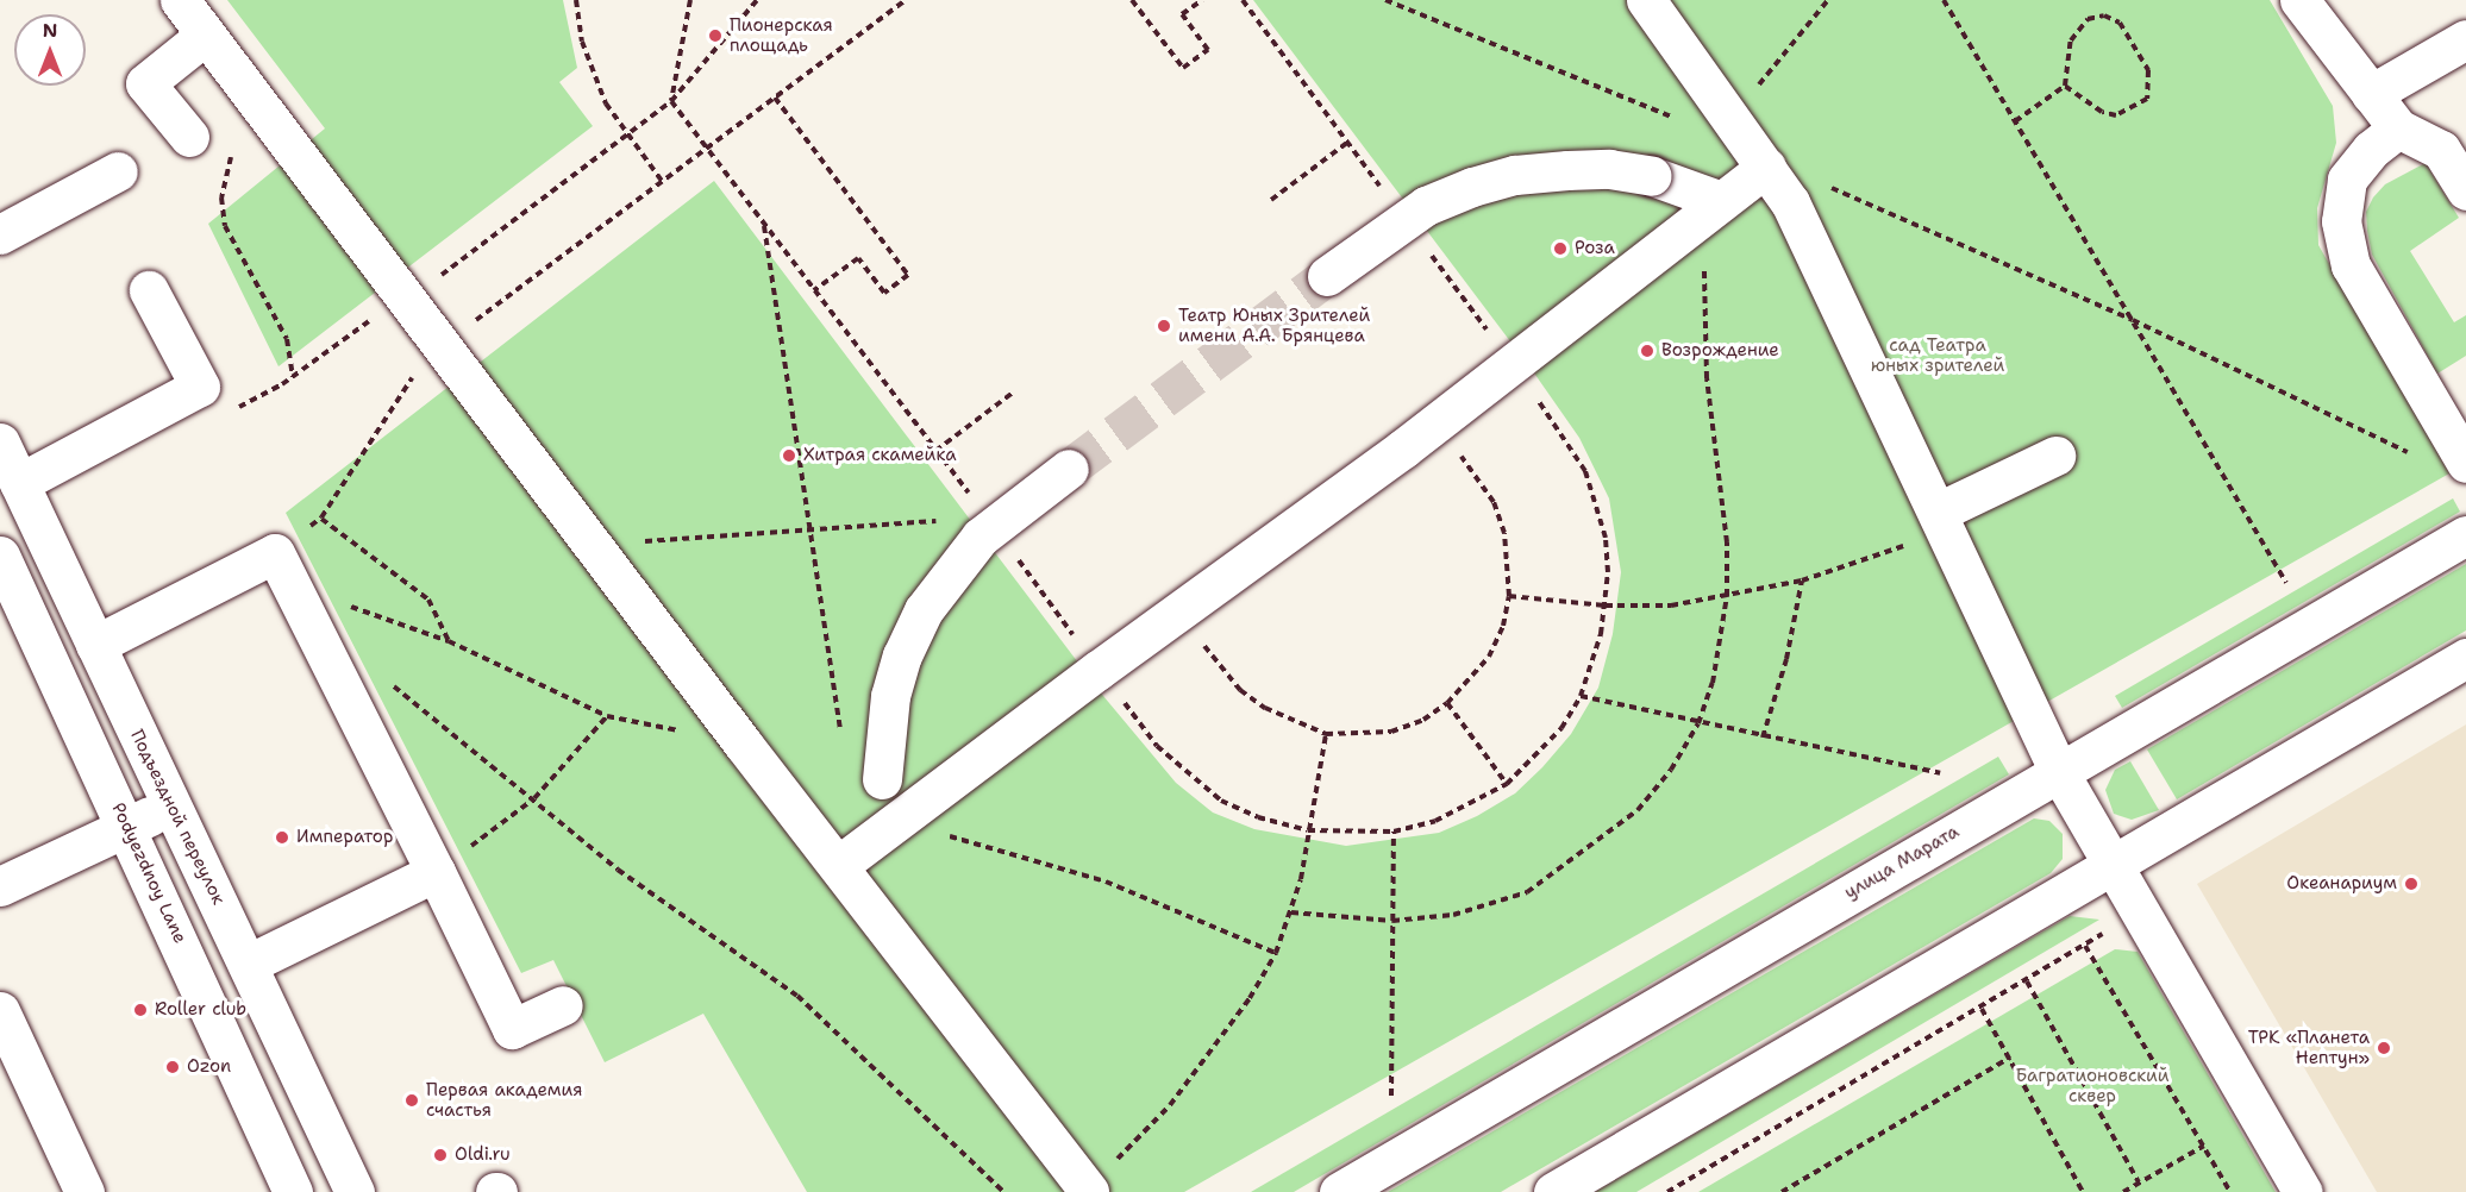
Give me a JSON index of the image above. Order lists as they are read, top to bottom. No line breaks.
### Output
{"streets":{"street":["Подъездной переулок","улица Марата","Podyezdnoy Lane"]},"parks":["сад Театра юных зрителей","Багратионовский сквер"],"places":["Пионерская площадь","Роза","Театр Юных Зрителей имени А.А. Брянцева","Возрождение","Хитрая скамейка","Император","Океанариум","Roller club","ТРК «Планета Нептун»","Ozon","Первая академия счастья","Oldi.ru"],"north":"top"}
